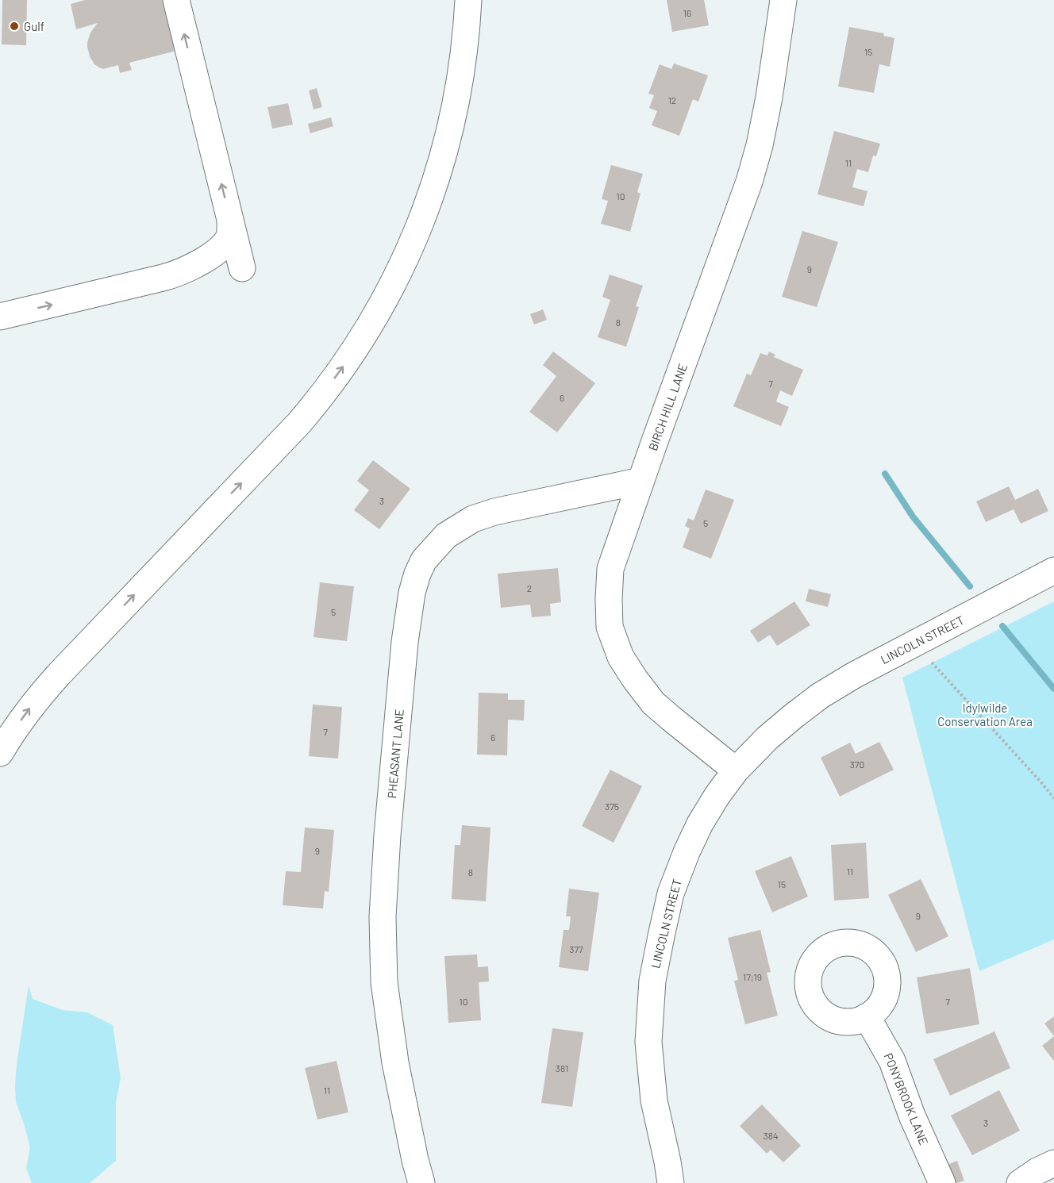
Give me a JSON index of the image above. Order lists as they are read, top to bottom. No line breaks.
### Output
{"streets":{"main road":["BIRCH HILL LANE","LINCOLN STREET","PHEASANT LANE","PONYBROOK LANE"]},"crossings":[["BIRCH HILL LANE","LINCOLN STREET"],["BIRCH HILL LANE","PHEASANT LANE"]],"parks":["Idylwilde Conservation Area"],"places":["Gulf"],"house_numbers":["16","15","12","11","10","9","8","7","6","3","5","2","5","7","6","370","375","9","11","8","15","9","377","17;19","10","7","381","11","3","384"]}
